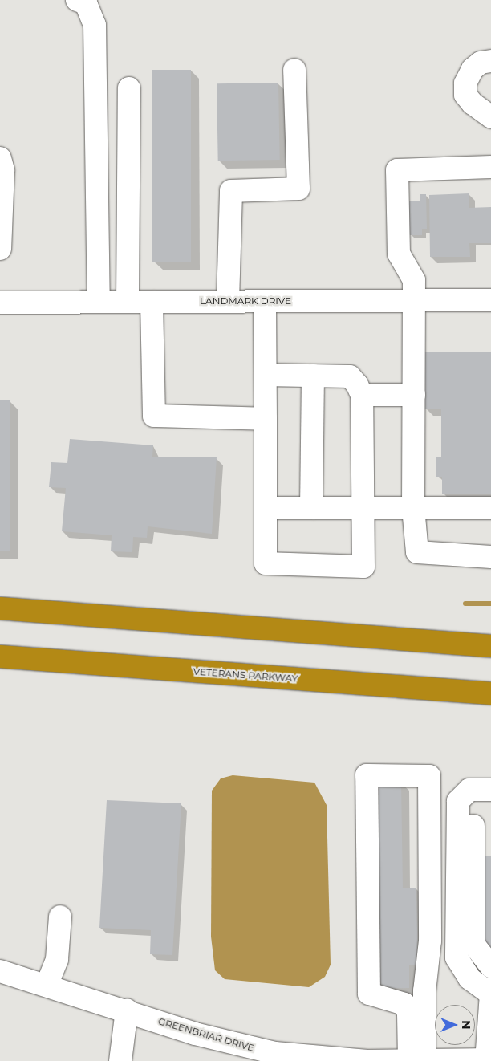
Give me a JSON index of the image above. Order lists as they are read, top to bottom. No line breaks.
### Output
{"streets":{"highway":["VETERANS PARKWAY"],"street":["LANDMARK DRIVE","GREENBRIAR DRIVE"]},"north":"right"}
